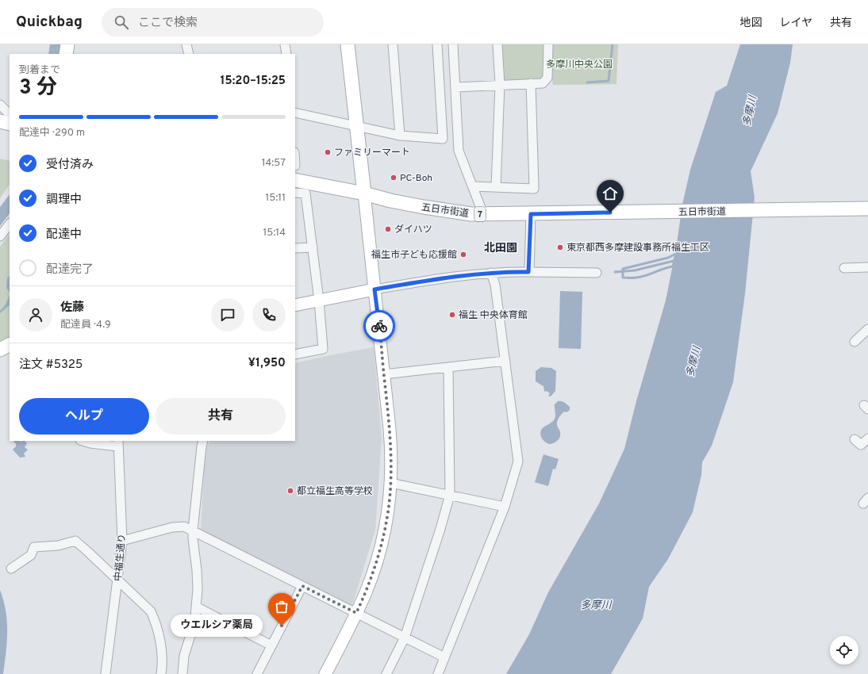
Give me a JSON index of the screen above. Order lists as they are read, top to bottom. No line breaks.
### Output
{"streets":{"main road":["五日市街道","7"],"street":["中福生通り"]},"crossings":[["五日市街道","7"]],"districts":["北田園"],"water":["多摩川"],"parks":["多摩川中央公園"],"places":["ファミリーマート","PC-Boh","ダイハツ","東京都西多摩建設事務所福生工区","福生市子ども応援館","福生 中央体育館","都立福生高等学校","ウエルシア薬局"],"page":{"header":"Quickbag","search":"ここで検索","nav":["地図","レイヤ","共有"],"heading":["3 分","到着まで","15:20–15:25"],"panel":["佐藤","配達員 · 4.9","注文 #5325","¥1,950"],"bar":"配達中 · 290 m","list":[["受付済み","14:57"],["調理中","15:11"],["配達中","15:14"],"配達完了"],"buttons":["ヘルプ","共有"],"bubble":"ウエルシア薬局"}}
